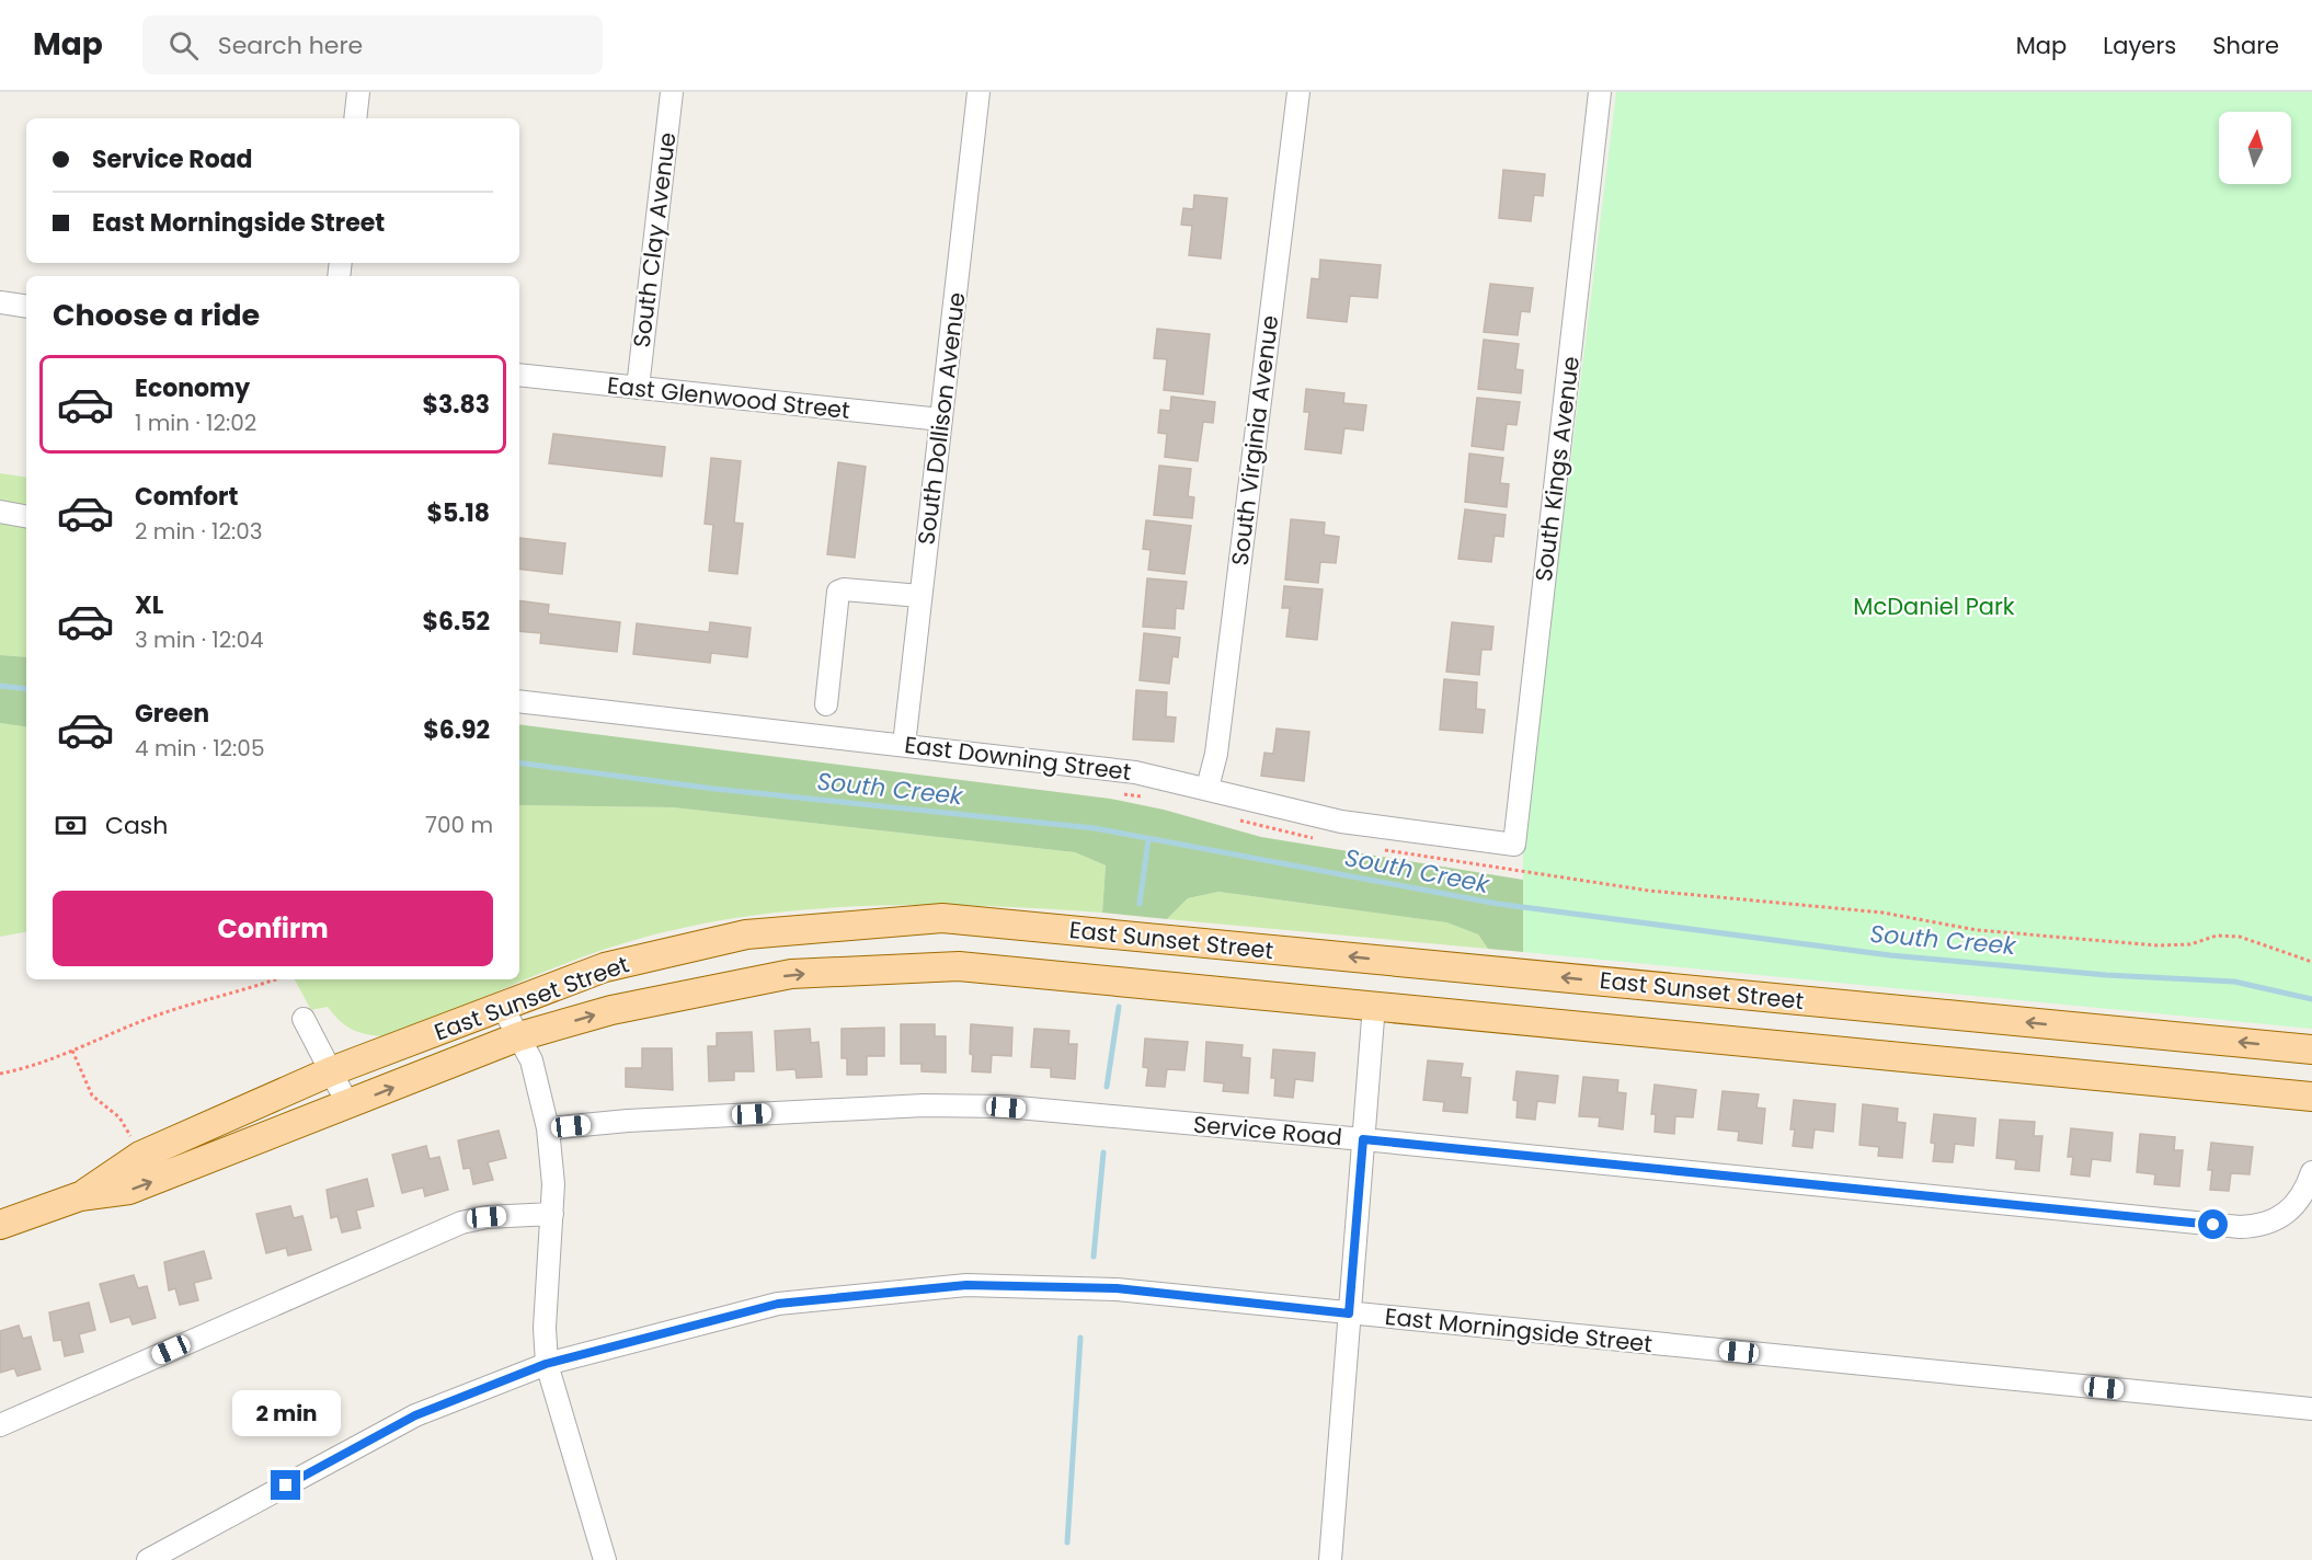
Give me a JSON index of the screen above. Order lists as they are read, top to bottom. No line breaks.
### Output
{"streets":{"main road":["East Sunset Street"],"street":["South Clay Avenue","East Glenwood Street","South Dollison Avenue","South Virginia Avenue","South Kings Avenue","East Downing Street","Service Road","East Morningside Street"]},"crossings":[["South Clay Avenue","East Glenwood Street"],["East Glenwood Street","South Dollison Avenue"],["South Dollison Avenue","East Downing Street"],["South Virginia Avenue","East Downing Street"],["South Kings Avenue","East Downing Street"]],"water":["South Creek"],"parks":["McDaniel Park"],"north":"top","page":{"header":"Map","search":"Search here","nav":["Map","Layers","Share"],"banner":["Service Road","East Morningside Street"],"heading":"Choose a ride","list":[{"name":"Economy","note":"1 min · 12:02","value":"$3.83"},{"name":"Comfort","note":"2 min · 12:03","value":"$5.18"},{"name":"XL","note":"3 min · 12:04","value":"$6.52"},{"name":"Green","note":"4 min · 12:05","value":"$6.92"}],"pay":["Cash","700 m"],"buttons":"Confirm","bubble":"2 min"}}
